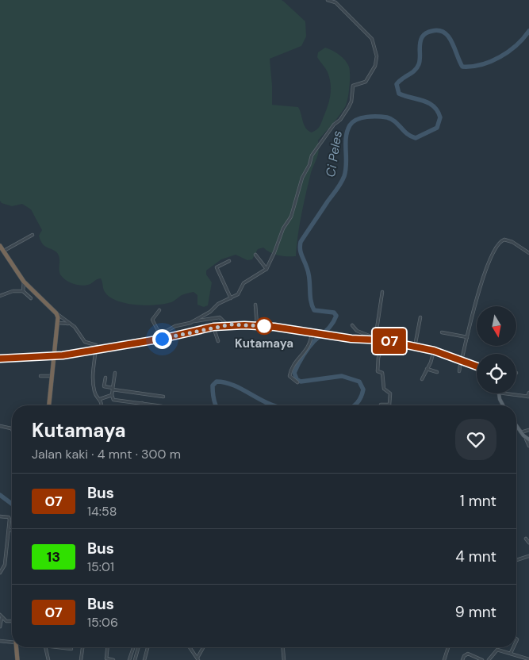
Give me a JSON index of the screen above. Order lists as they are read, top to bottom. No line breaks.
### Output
{"water":["Ci Peles"],"places":["Kutamaya"],"lines":["bus line 07"],"north":"bottom","page":{"on_map":"07","heading":["Kutamaya","Jalan kaki · 4 mnt · 300 m"],"list":[{"mark":"07","name":"Bus","note":"14:58","value":"1 mnt"},{"mark":"13","name":"Bus","note":"15:01","value":"4 mnt"},{"mark":"07","name":"Bus","note":"15:06","value":"9 mnt"}]}}
